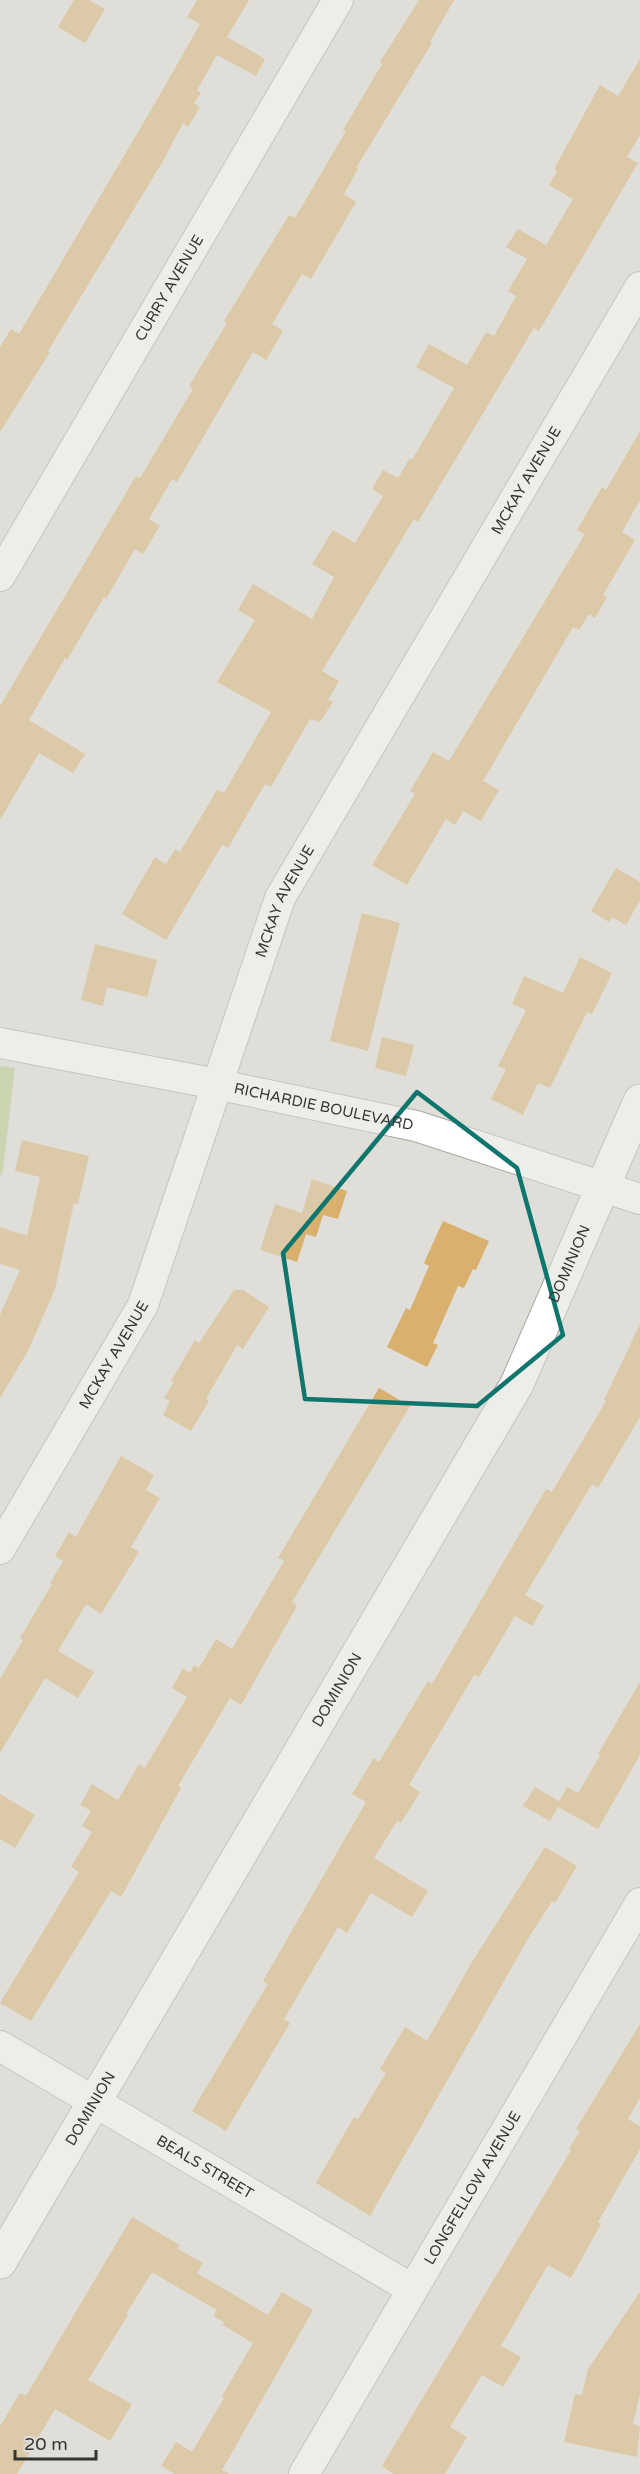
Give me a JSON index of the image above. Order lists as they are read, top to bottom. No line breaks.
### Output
{"streets":{"street":["CURRY AVENUE","MCKAY AVENUE","RICHARDIE BOULEVARD","DOMINION","BEALS STREET","LONGFELLOW AVENUE"]},"crossings":[["MCKAY AVENUE","RICHARDIE BOULEVARD"],["RICHARDIE BOULEVARD","DOMINION"],["DOMINION","BEALS STREET"],["BEALS STREET","LONGFELLOW AVENUE"]],"scale_bar":"20 m"}
